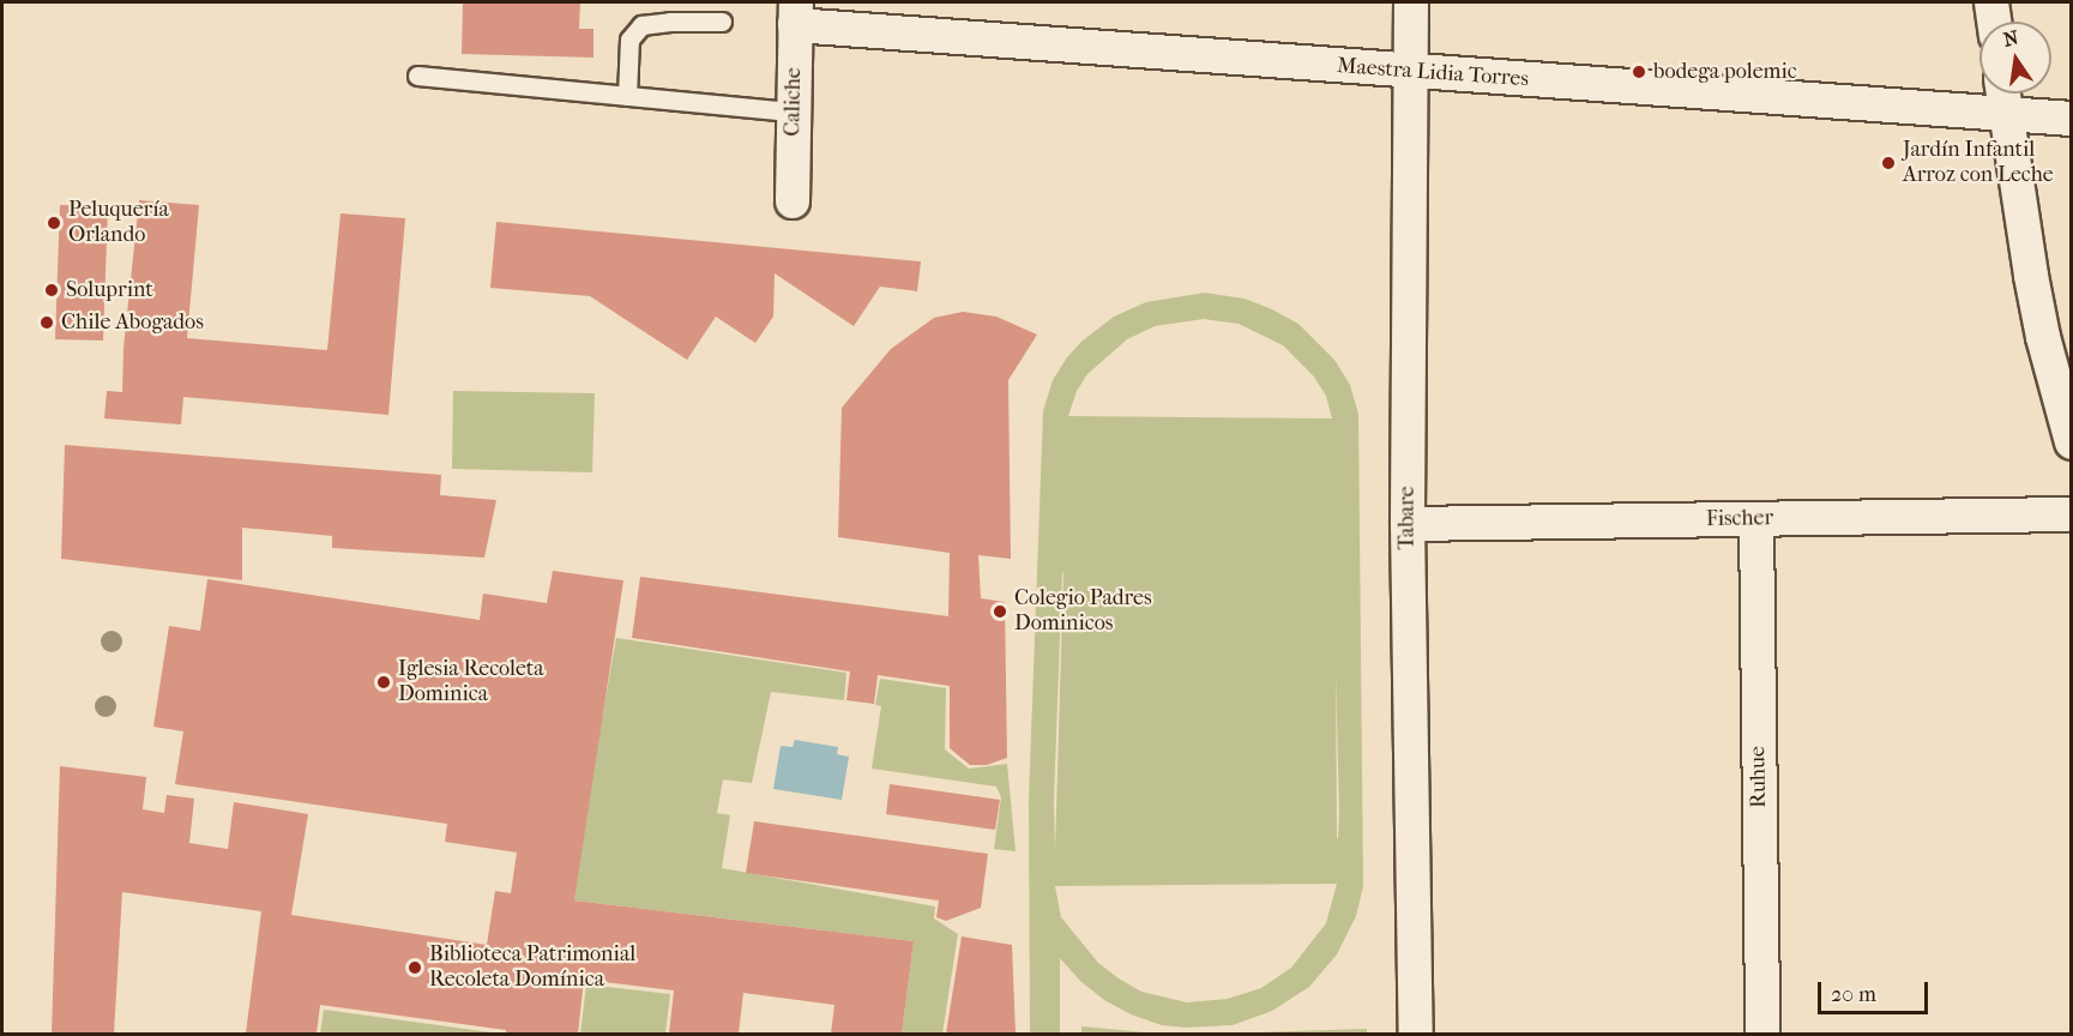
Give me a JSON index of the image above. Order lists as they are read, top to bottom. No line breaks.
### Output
{"streets":{"street":["Maestra Lidia Torres","Caliche","Tabare","Fischer","Ruhue"]},"crossings":[["Maestra Lidia Torres","Caliche"],["Maestra Lidia Torres","Tabare"],["Tabare","Fischer"],["Fischer","Ruhue"]],"places":["bodega polemic","Jardín Infantil Arroz con Leche","Peluquería Orlando","Soluprint","Chile Abogados","Colegio Padres Dominicos","Iglesia Recoleta Dominica","Biblioteca Patrimonial Recoleta Domínica"],"scale_bar":"20 m","north":"top"}
